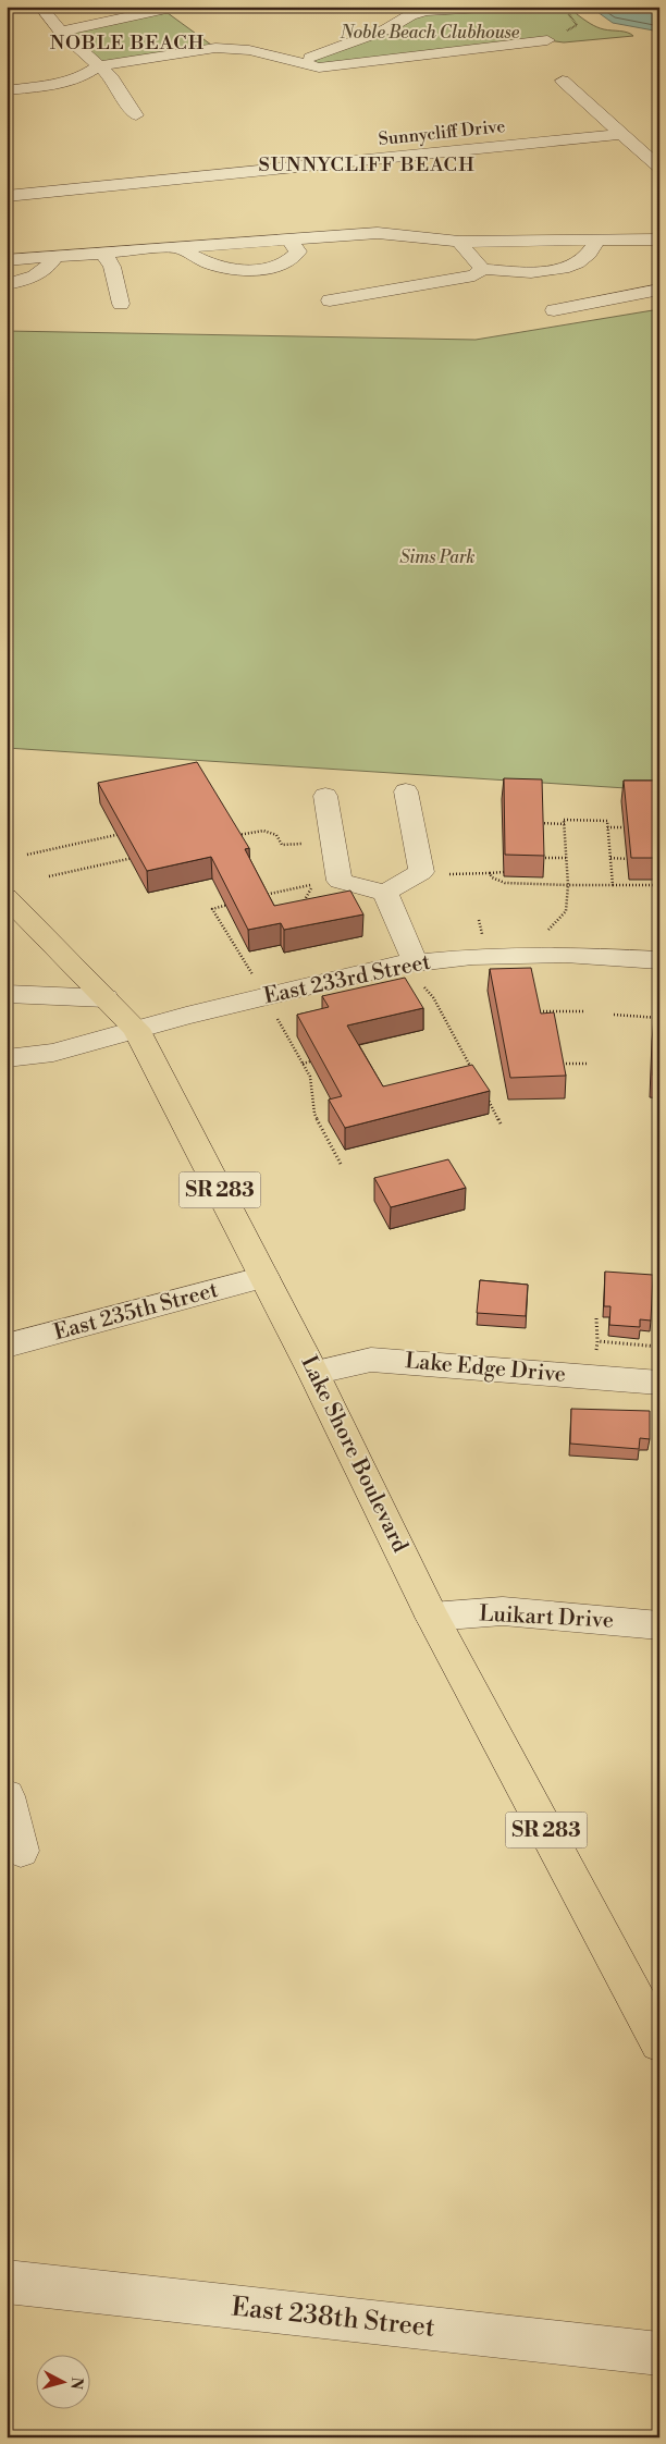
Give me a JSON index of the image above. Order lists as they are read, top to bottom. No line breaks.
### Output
{"streets":{"main road":["SR 283","Lake Shore Boulevard"],"street":["Sunnycliff Drive","East 233rd Street","East 235th Street","Lake Edge Drive","Luikart Drive","East 238th Street"]},"crossings":[["East 233rd Street","Lake Shore Boulevard"],["East 235th Street","Lake Shore Boulevard"],["Lake Edge Drive","Lake Shore Boulevard"],["Lake Shore Boulevard","Luikart Drive"]],"districts":["NOBLE BEACH","SUNNYCLIFF BEACH"],"parks":["Noble Beach Clubhouse","Sims Park"],"north":"right"}
